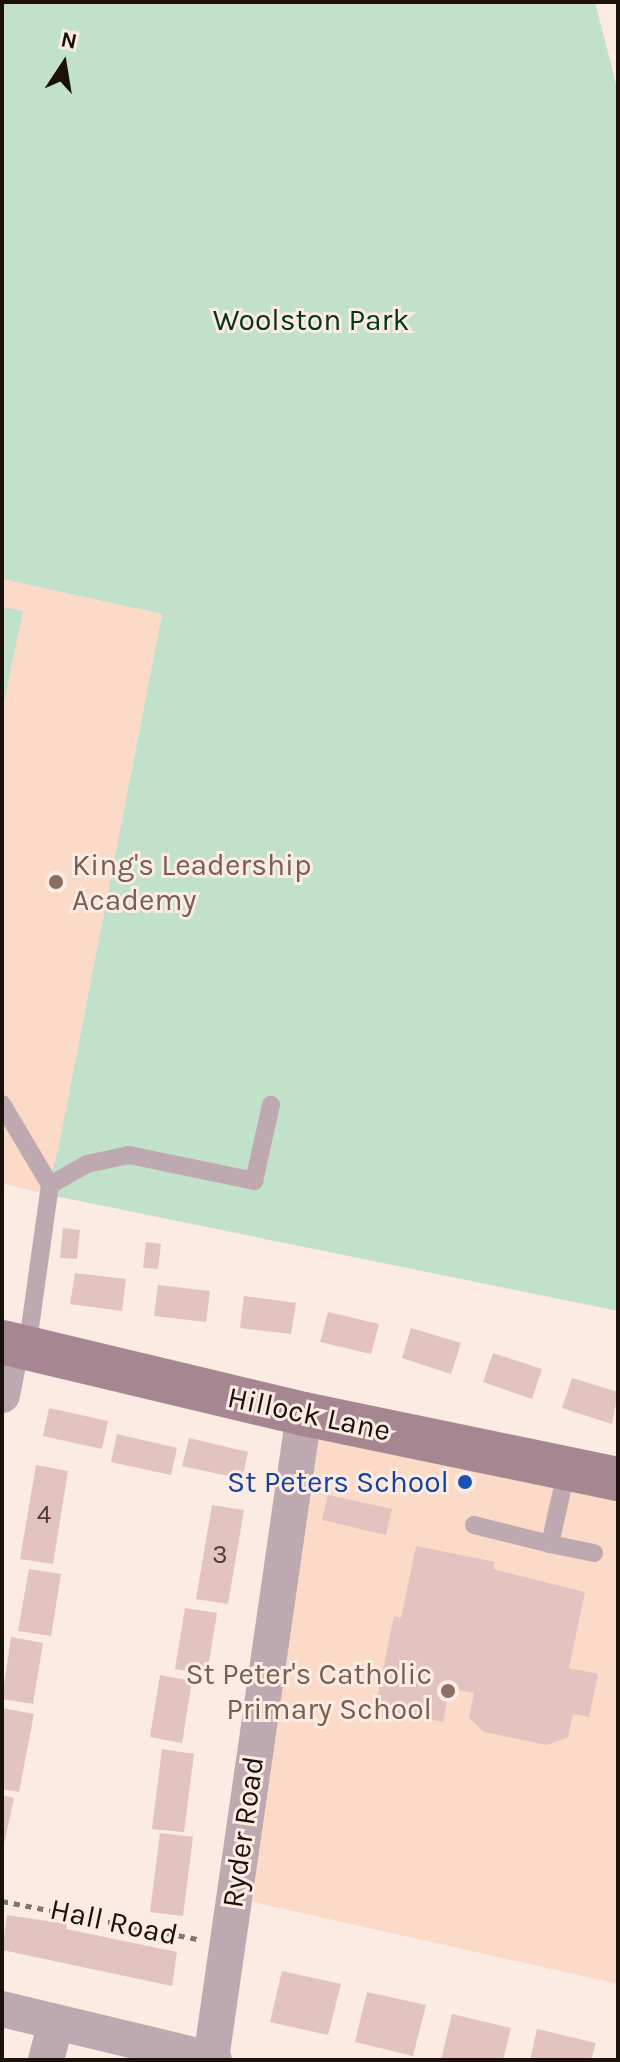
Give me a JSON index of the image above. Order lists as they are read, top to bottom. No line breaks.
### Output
{"streets":{"street":["Hillock Lane","Ryder Road"],"path":["Hall Road"]},"crossings":[["Hillock Lane","Ryder Road"],["Ryder Road","Hall Road"]],"parks":["Woolston Park"],"places":["King's Leadership Academy","St Peters School","St Peter's Catholic Primary School"],"house_numbers":["4","3"],"north":"top"}
